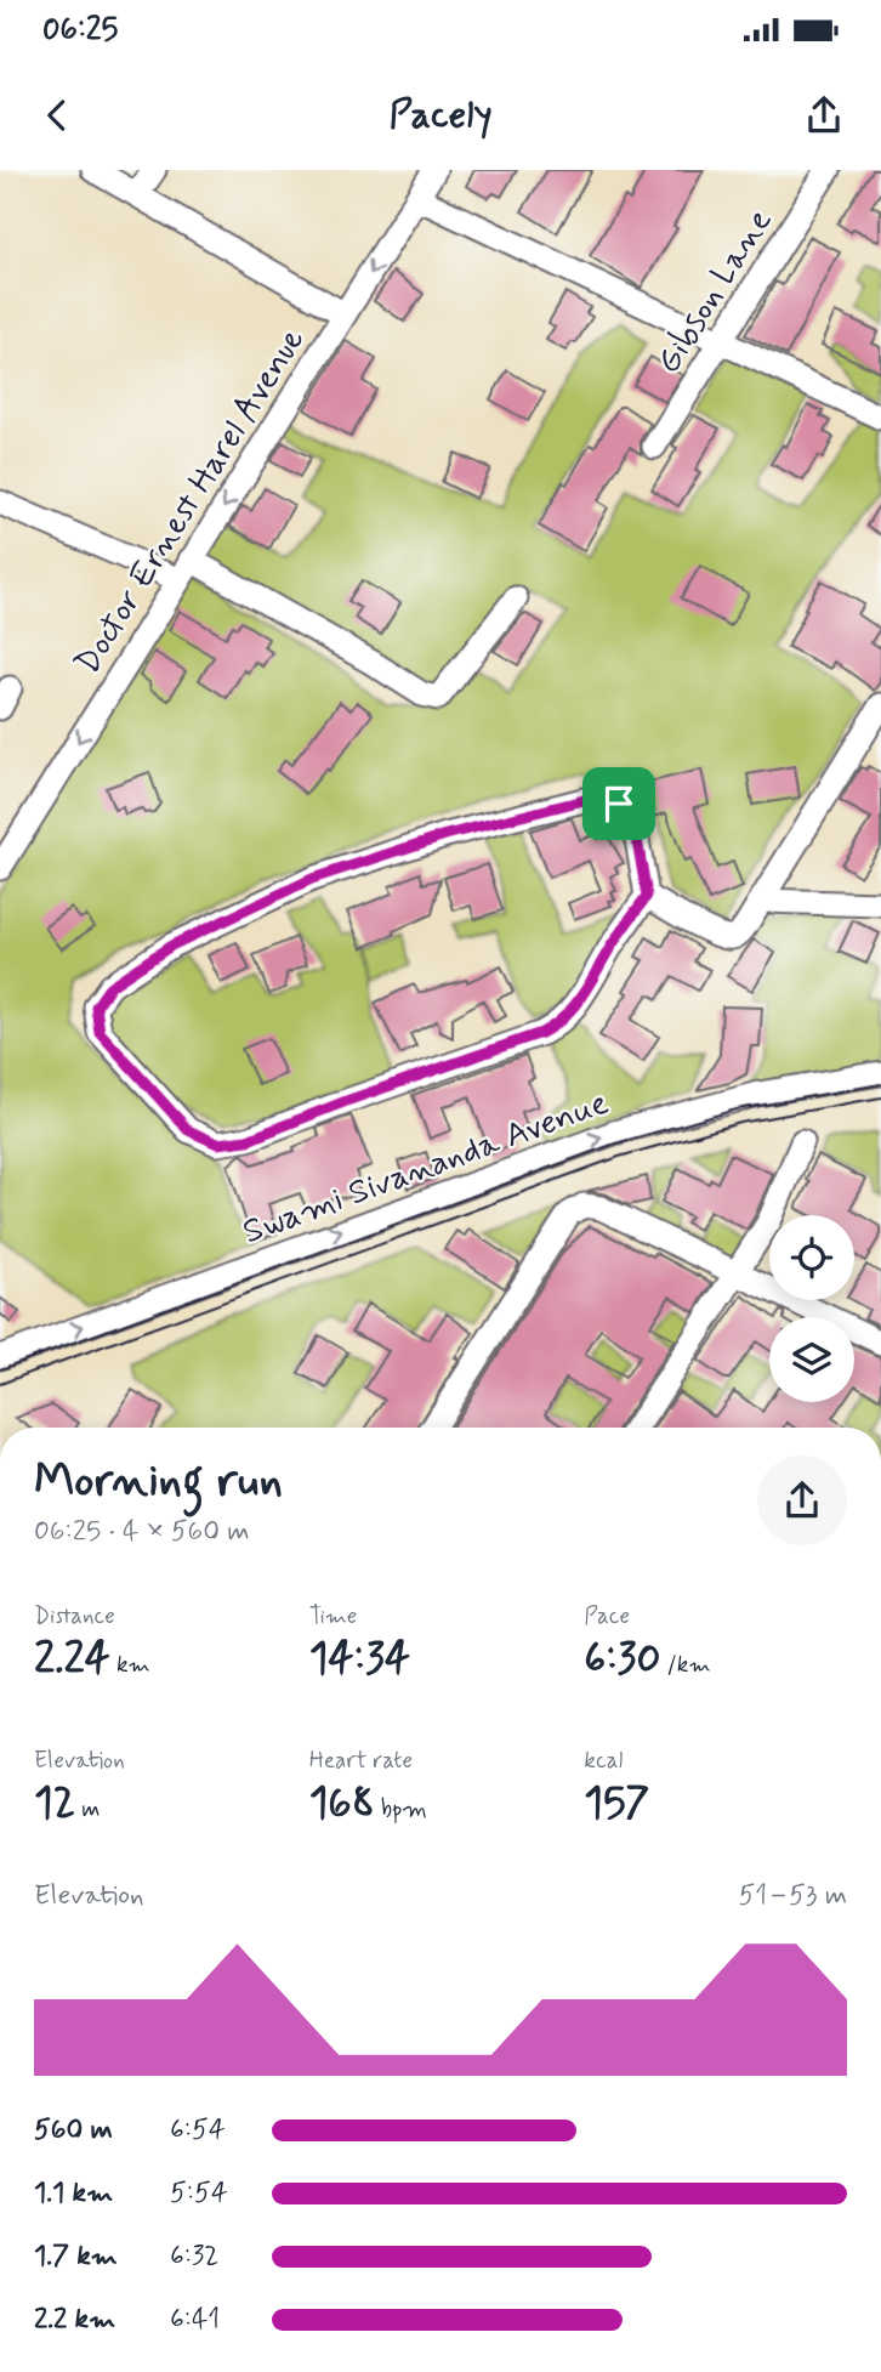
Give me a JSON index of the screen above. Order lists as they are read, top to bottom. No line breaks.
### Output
{"streets":{"street":["Gibson Lane","Doctor Ernest Harel Avenue","Swami Sivananda Avenue"]},"one_way":["Doctor Ernest Harel Avenue","Swami Sivananda Avenue"],"page":{"status":"06:25","header":"Pacely","heading":["Morning run","06:25 · 4 × 560 m"],"stats":[["Distance","2.24 km"],["Time","14:34"],["Pace","6:30 /km"],["Elevation","12 m"],["Heart rate","168 bpm"],["kcal","157"]],"chart":["Elevation","51–53 m"],"list":[{"name":"560 m","note":"6:54"},{"name":"1.1 km","note":"5:54"},{"name":"1.7 km","note":"6:32"},{"name":"2.2 km","note":"6:41"}]}}
